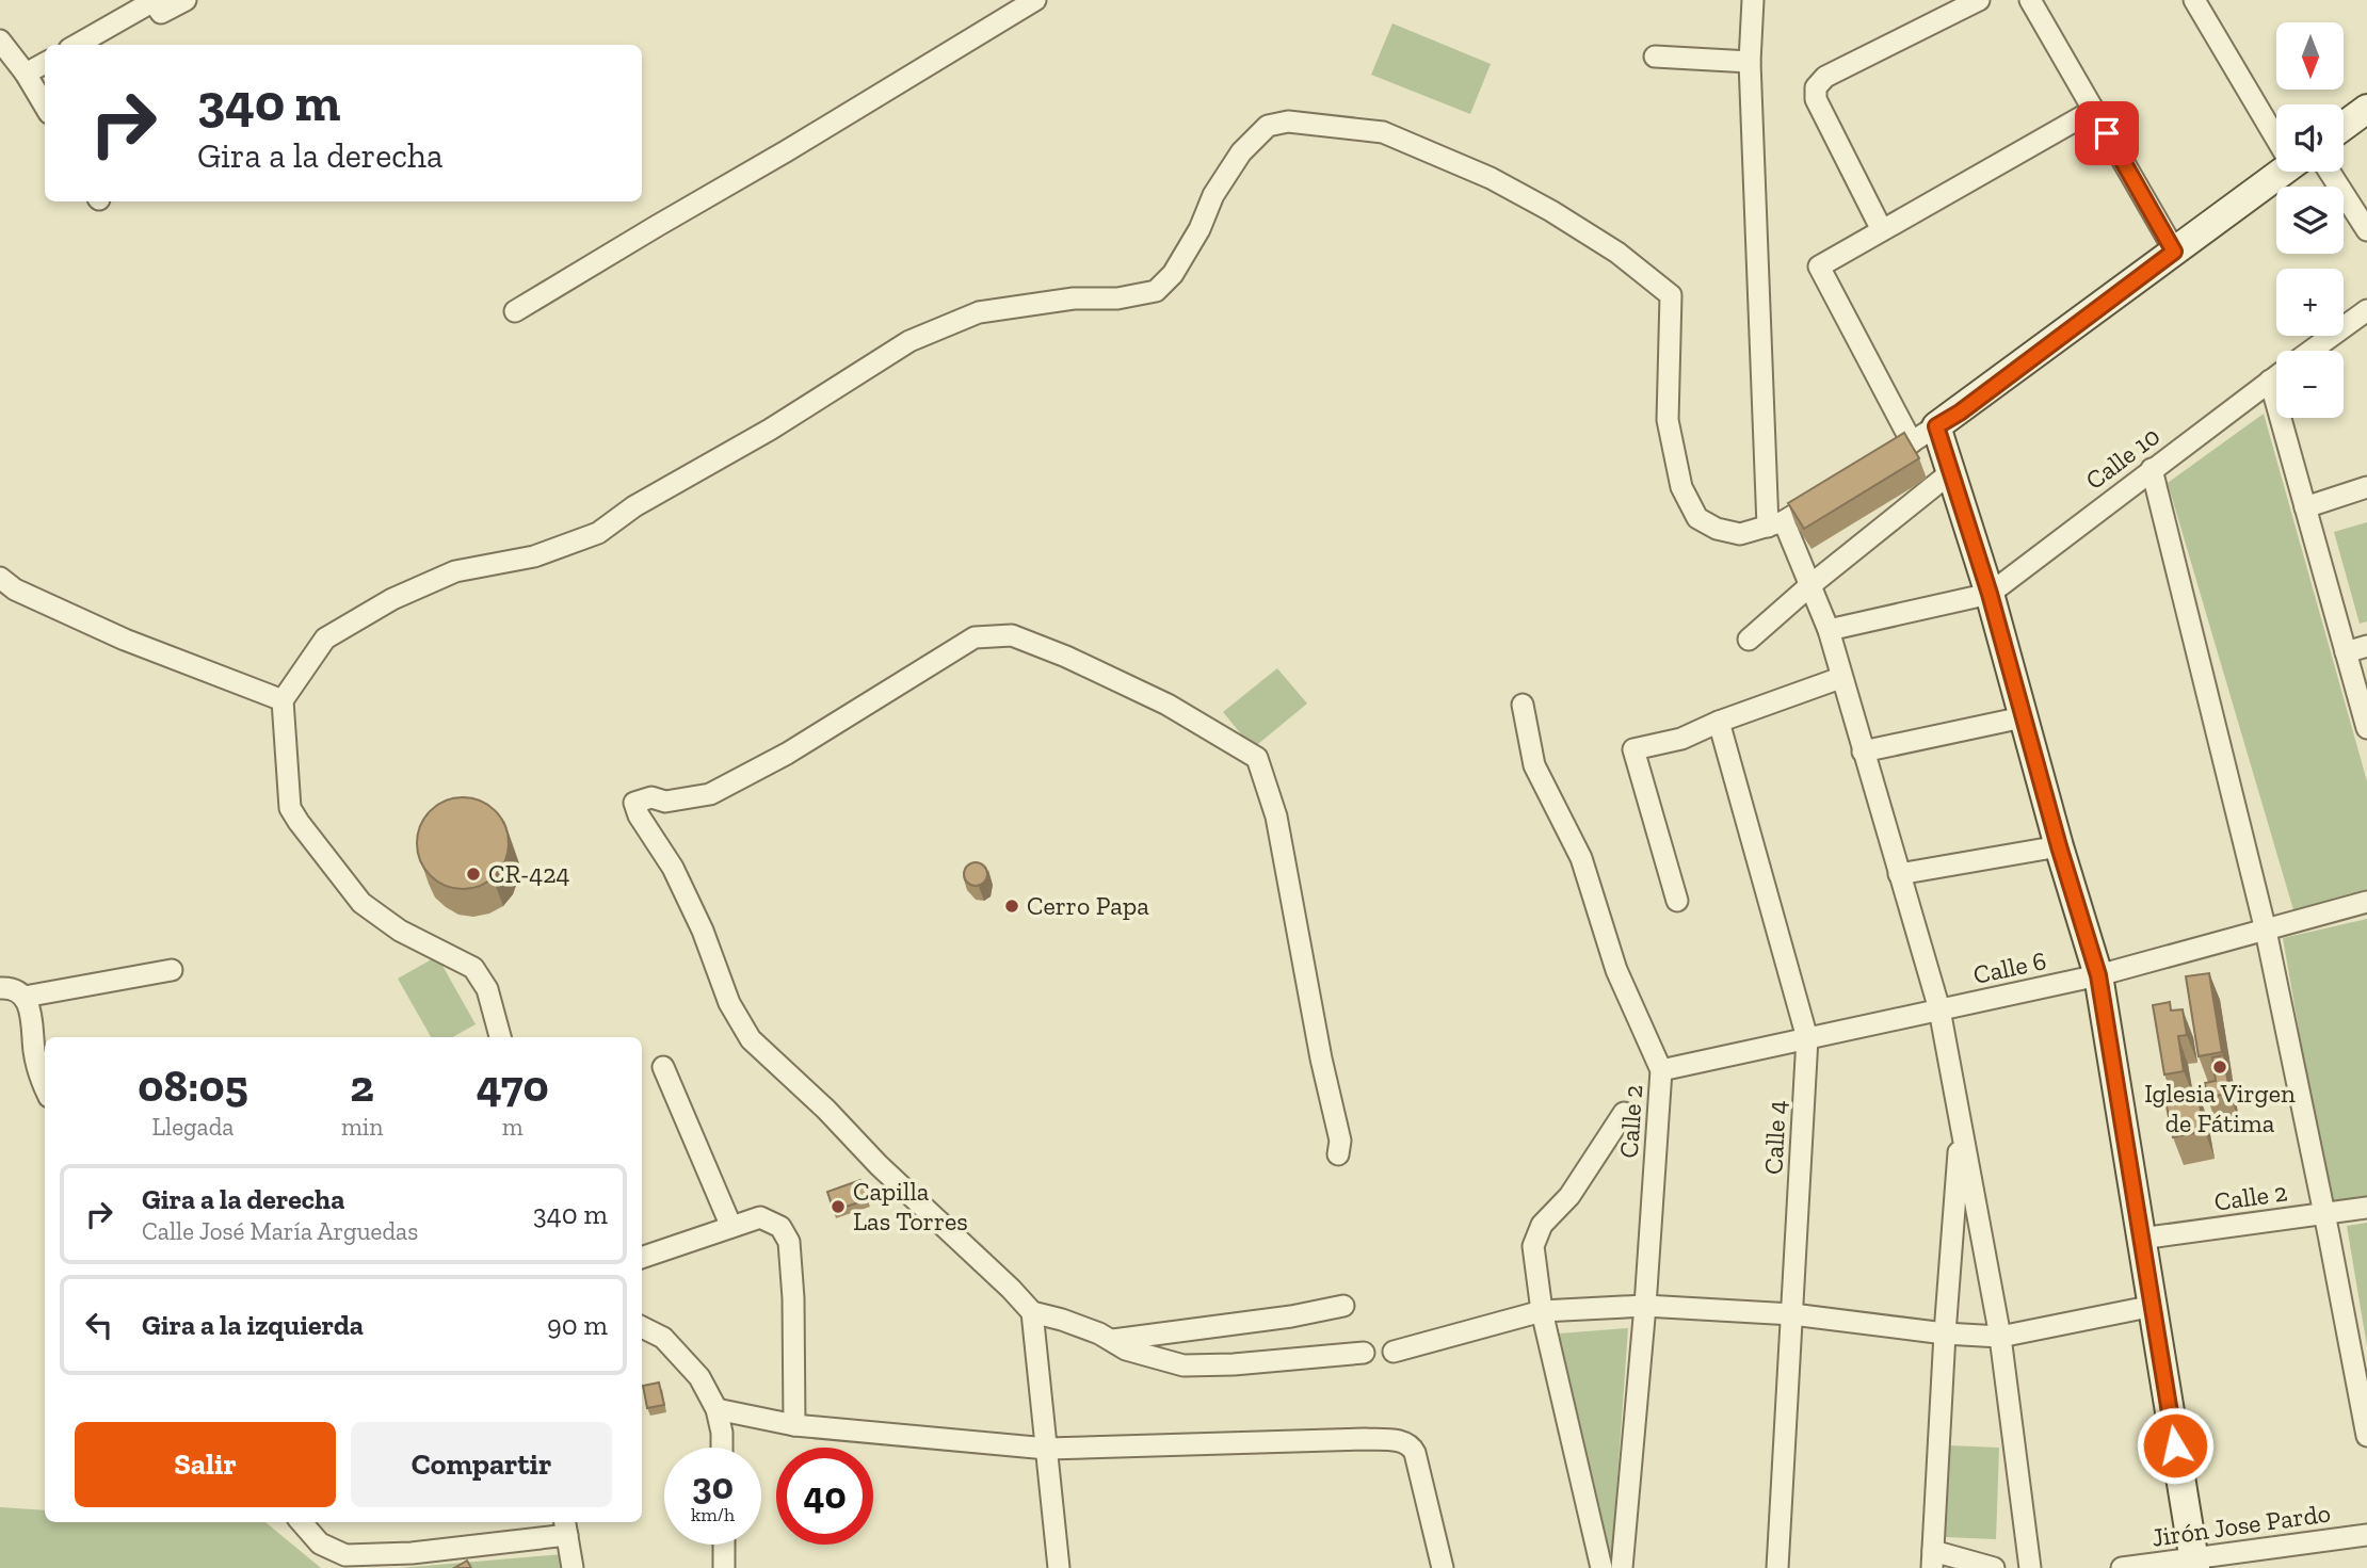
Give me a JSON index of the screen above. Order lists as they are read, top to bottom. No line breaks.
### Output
{"streets":{"street":["Calle 10","Calle 6","Calle 2","Calle 4","Jirón Jose Pardo"]},"crossings":[["Calle 6","Calle 2"],["Calle 6","Calle 4"]],"places":["CR-424","Cerro Papa","Iglesia Virgen de Fátima","Capilla Las Torres"],"north":"bottom","page":{"map_buttons":["+","−"],"turn":["340 m","Gira a la derecha"],"eta":["08:05","Llegada","2","min","470","m"],"list":[{"name":"Gira a la derecha","note":"Calle José María Arguedas","value":"340 m"},{"name":"Gira a la izquierda","value":"90 m"}],"buttons":["Salir","Compartir"],"speed":"30 km/h","limit":"40"}}
